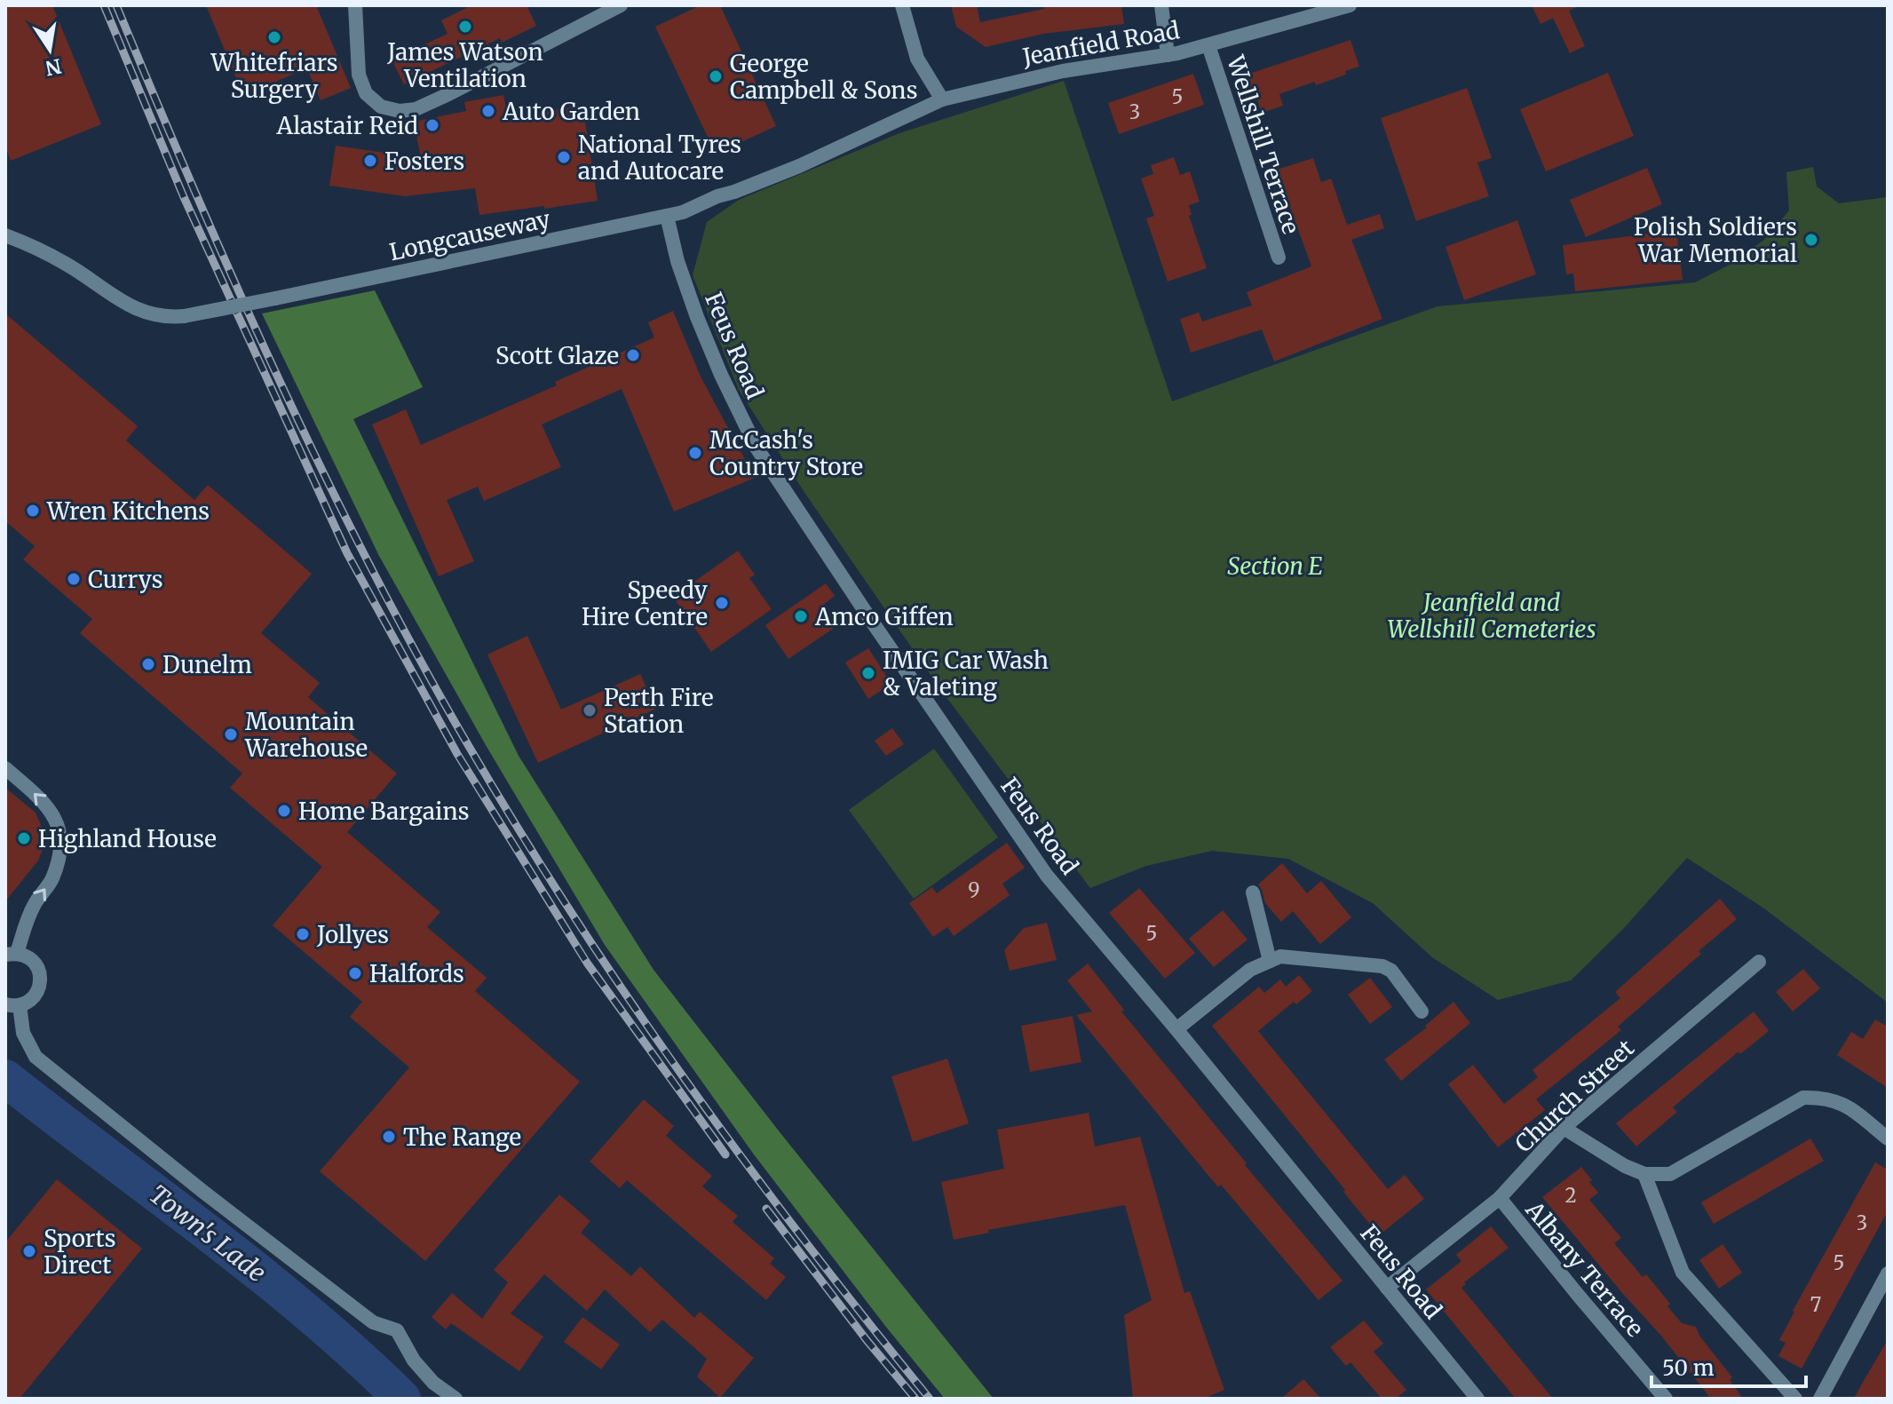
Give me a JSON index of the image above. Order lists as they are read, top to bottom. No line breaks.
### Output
{"streets":{"street":["Jeanfield Road","Wellshill Terrace","Longcauseway","Feus Road","Church Street","Albany Terrace"]},"crossings":[["Jeanfield Road","Wellshill Terrace"],["Jeanfield Road","Longcauseway"],["Longcauseway","Feus Road"],["Feus Road","Church Street"],["Church Street","Albany Terrace"]],"water":["Town's Lade"],"parks":["Section E","Jeanfield and Wellshill Cemeteries"],"places":["James Watson Ventilation","Whitefriars Surgery","George Campbell & Sons","Auto Garden","Alastair Reid","National Tyres and Autocare","Fosters","Polish Soldiers War Memorial","Scott Glaze","McCash's Country Store","Wren Kitchens","Currys","Speedy Hire Centre","Amco Giffen","Dunelm","IMIG Car Wash & Valeting","Perth Fire Station","Mountain Warehouse","Home Bargains","Highland House","Jollyes","Halfords","The Range","Sports Direct"],"house_numbers":["5","3","9","5","2","3","5","7"],"scale_bar":"50 m","north":"bottom"}
